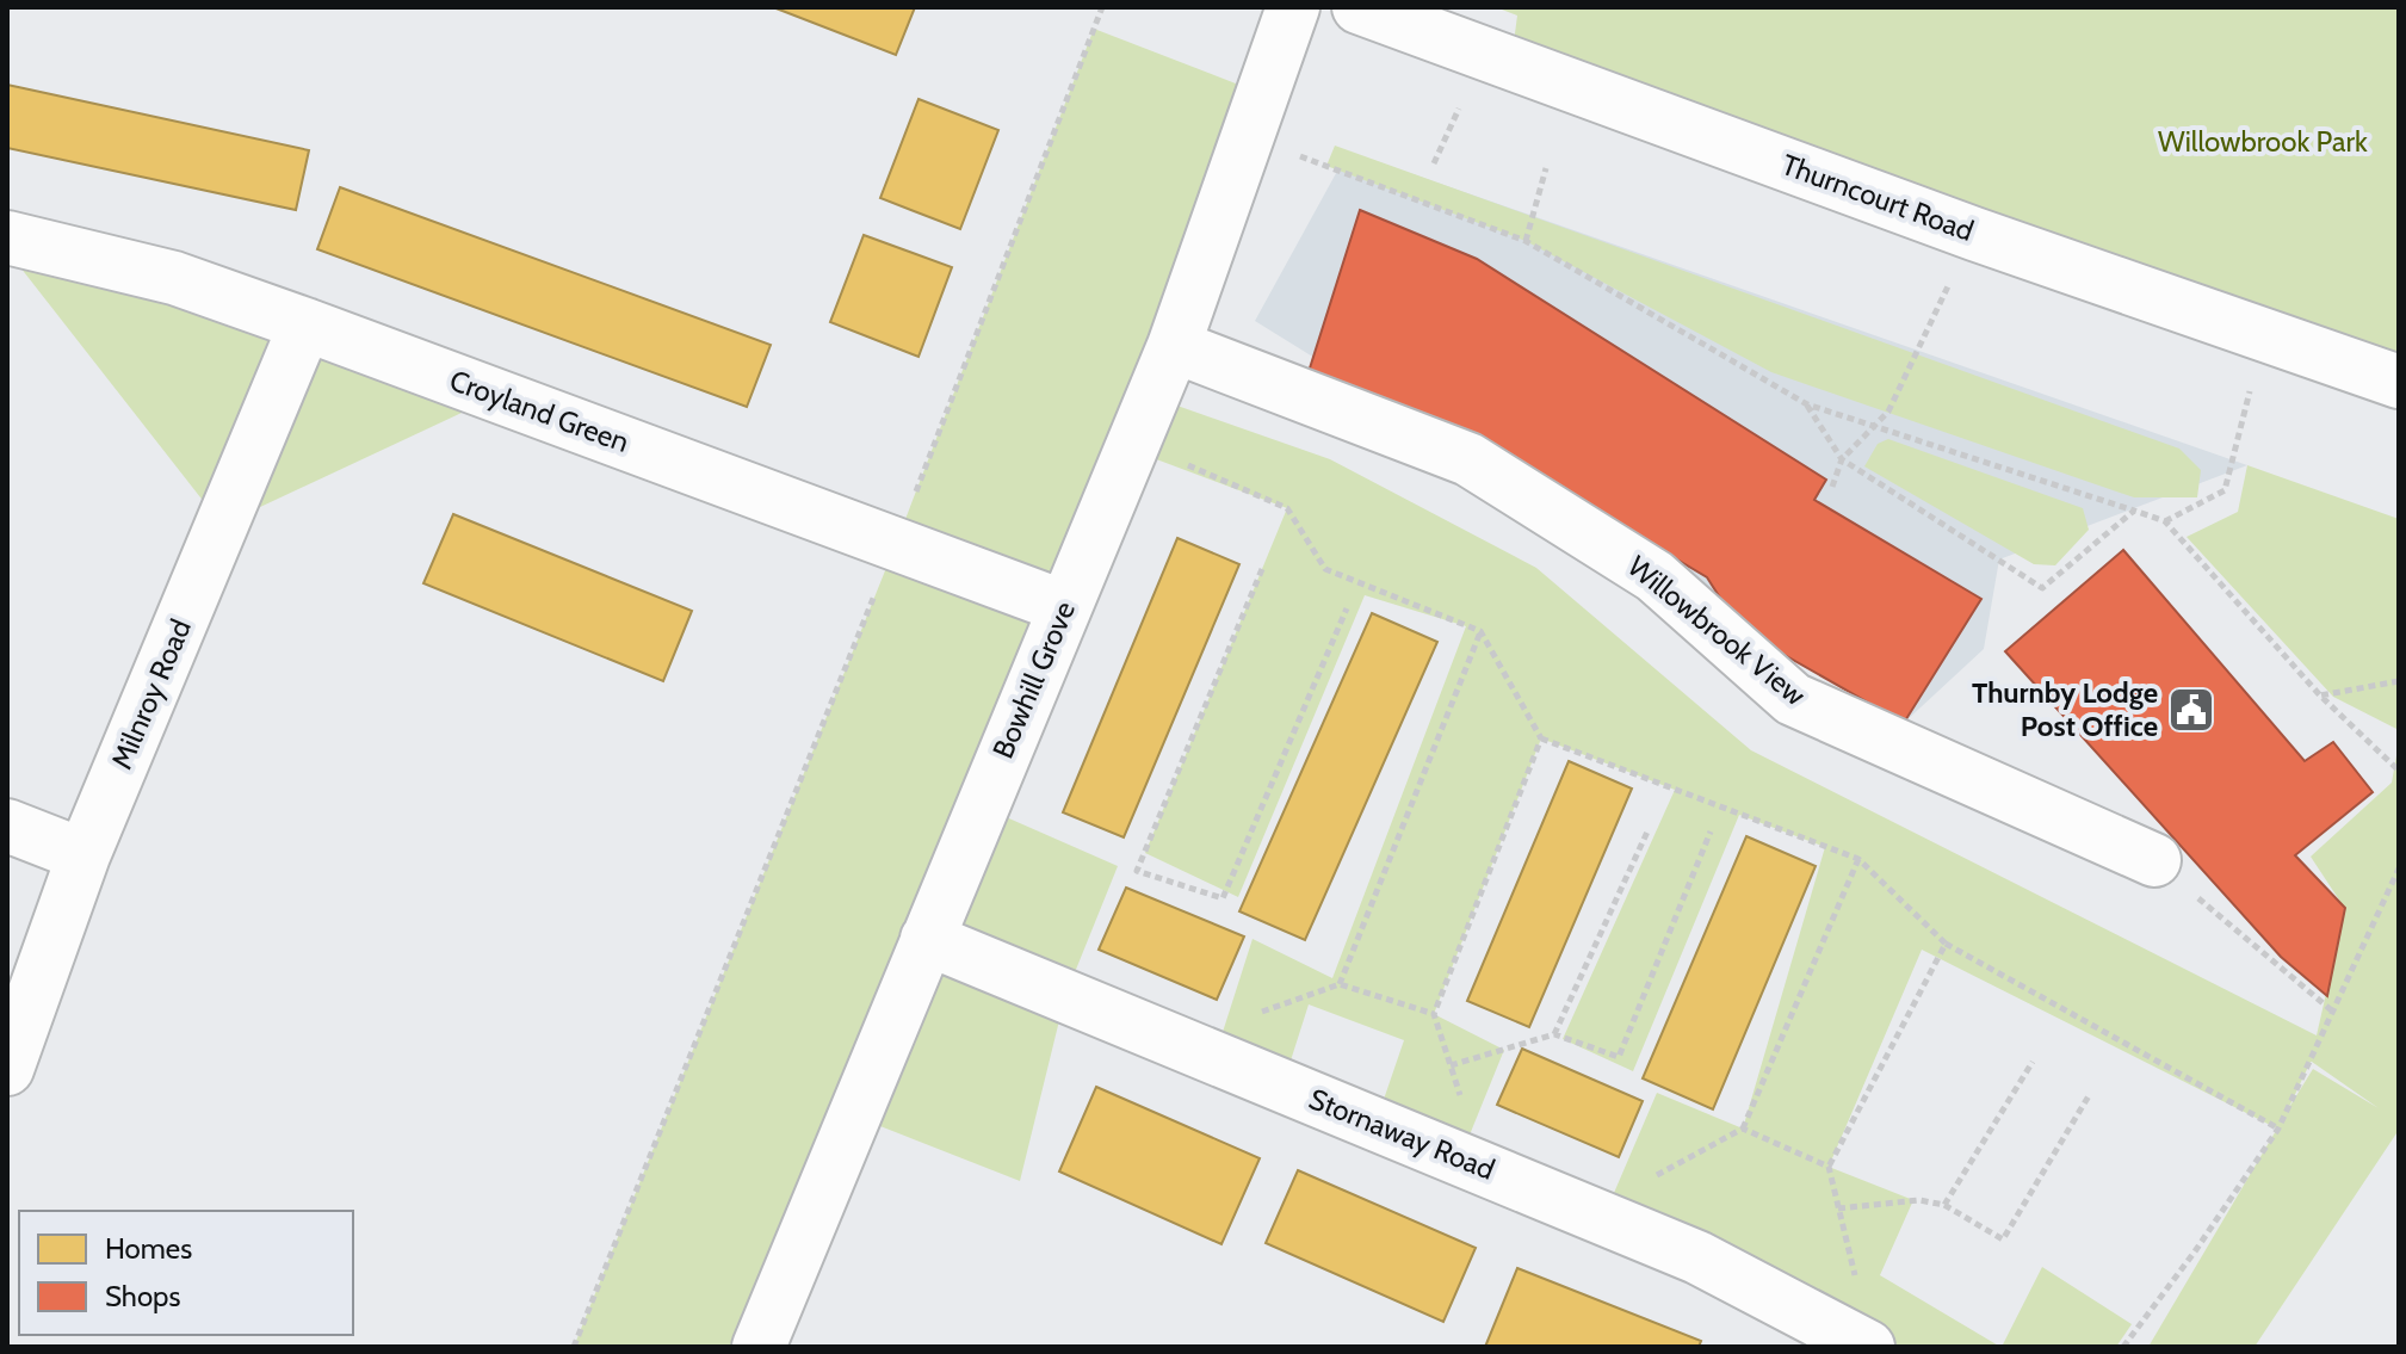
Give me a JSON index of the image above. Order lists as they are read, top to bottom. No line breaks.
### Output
{"streets":{"street":["Thurncourt Road","Croyland Green","Willowbrook View","Bowhill Grove","Milnroy Road","Stornaway Road"]},"crossings":[["Croyland Green","Bowhill Grove"],["Croyland Green","Milnroy Road"],["Willowbrook View","Bowhill Grove"],["Bowhill Grove","Stornaway Road"]],"parks":["Willowbrook Park"],"places":{"public building":["Thurnby Lodge Post Office"]},"legend":["Homes","Shops"]}
